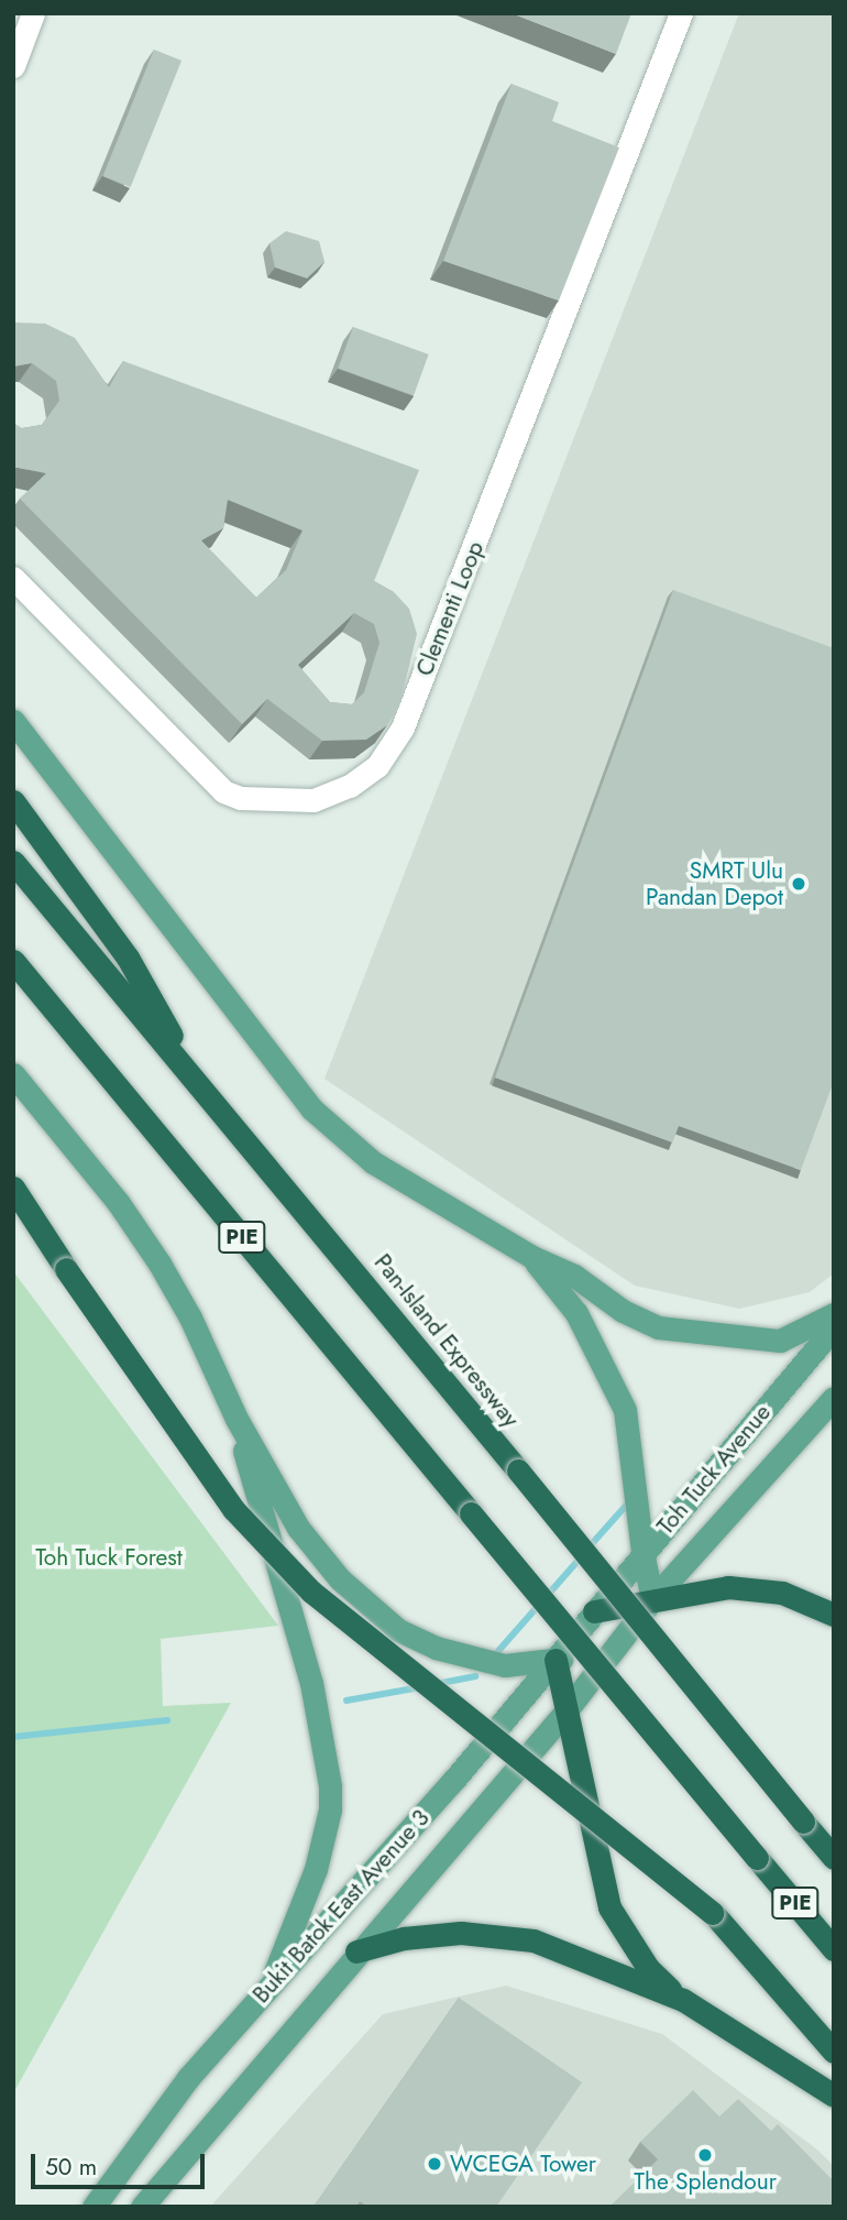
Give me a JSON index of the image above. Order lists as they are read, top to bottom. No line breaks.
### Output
{"streets":{"highway":["PIE","Pan-Island Expressway"],"main road":["Toh Tuck Avenue","Bukit Batok East Avenue 3"],"street":["Clementi Loop"]},"crossings":[["Toh Tuck Avenue","Bukit Batok East Avenue 3"]],"parks":["Toh Tuck Forest"],"places":["SMRT Ulu Pandan Depot","The Splendour","WCEGA Tower"],"scale_bar":"50 m"}
